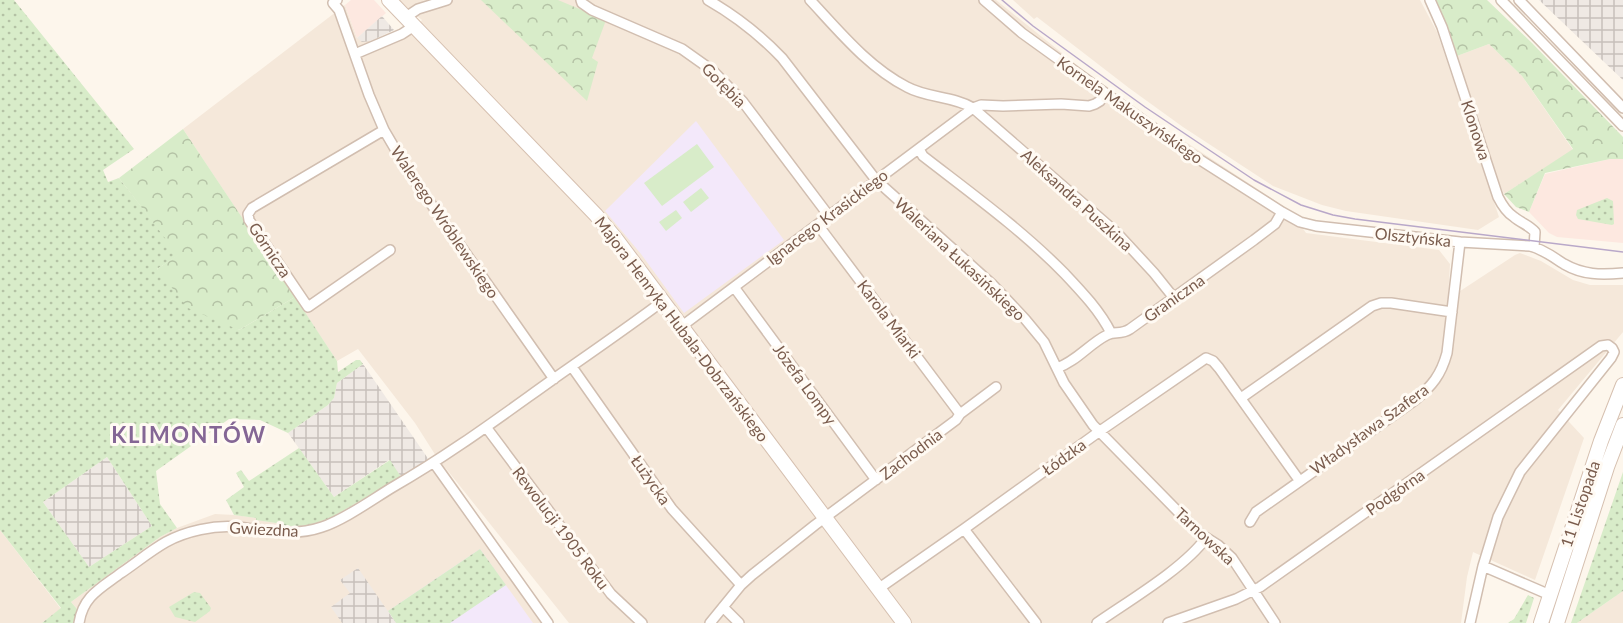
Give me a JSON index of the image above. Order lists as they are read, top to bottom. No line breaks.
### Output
{"streets":{"street":["Gołębia","Kornela Makuszyńskiego","Klonowa","Aleksandra Puszkina","Ignacego Krasickiego","Walerego Wróblewskiego","Olsztyńska","Górnicza","Waleriana Łukasińskiego","Graniczna","Karola Miarki","Majora Henryka Hubala-Dobrzańskiego","Józefa Lompy","Władysława Szafera","Zachodnia","Łódzka","Łużycka","Podgórna","11 Listopada","Rewolucji 1905 Roku","Gwiezdna","Tarnowska"]},"crossings":[["Gołębia","Ignacego Krasickiego"],["Kornela Makuszyńskiego","Olsztyńska"],["Kornela Makuszyńskiego","Graniczna"],["Klonowa","Olsztyńska"],["Aleksandra Puszkina","Ignacego Krasickiego"],["Aleksandra Puszkina","Graniczna"],["Ignacego Krasickiego","Waleriana Łukasińskiego"],["Ignacego Krasickiego","Karola Miarki"],["Ignacego Krasickiego","Majora Henryka Hubala-Dobrzańskiego"],["Ignacego Krasickiego","Józefa Lompy"],["Walerego Wróblewskiego","Górnicza"],["Walerego Wróblewskiego","Gwiezdna"],["Olsztyńska","Graniczna"],["Olsztyńska","Władysława Szafera"],["Waleriana Łukasińskiego","Graniczna"],["Waleriana Łukasińskiego","Łódzka"],["Waleriana Łukasińskiego","Tarnowska"],["Karola Miarki","Zachodnia"],["Majora Henryka Hubala-Dobrzańskiego","Zachodnia"],["Majora Henryka Hubala-Dobrzańskiego","Łódzka"],["Majora Henryka Hubala-Dobrzańskiego","Gwiezdna"],["Józefa Lompy","Zachodnia"],["Władysława Szafera","Łódzka"],["Zachodnia","Łużycka"],["Łódzka","Tarnowska"],["Łużycka","Gwiezdna"],["Podgórna","Tarnowska"],["Rewolucji 1905 Roku","Gwiezdna"]],"districts":["KLIMONTÓW"]}
